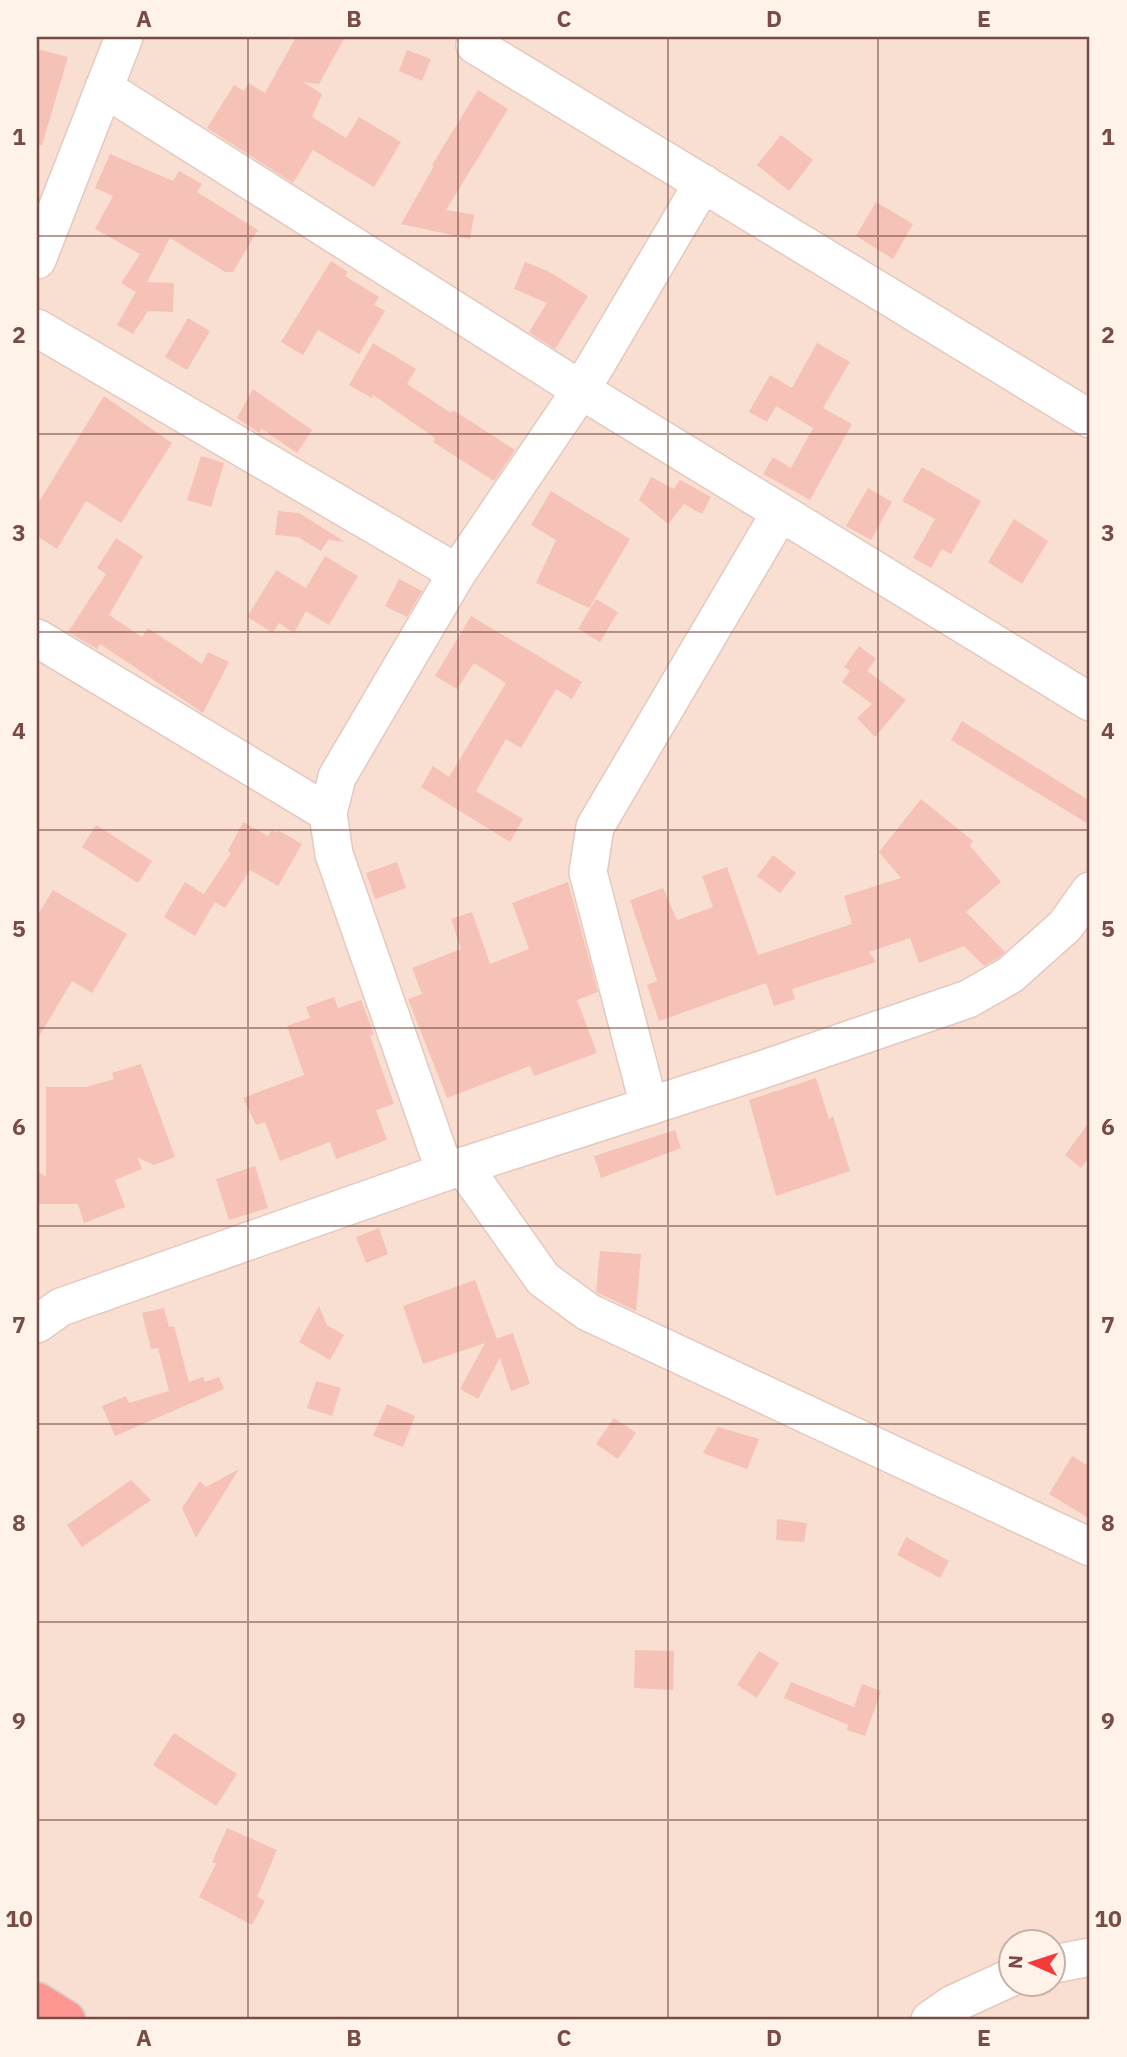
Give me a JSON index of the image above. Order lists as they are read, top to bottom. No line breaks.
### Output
{"north":"left","grid":{"columns":["A","B","C","D","E"],"rows":["1","2","3","4","5","6","7","8","9","10"]}}
